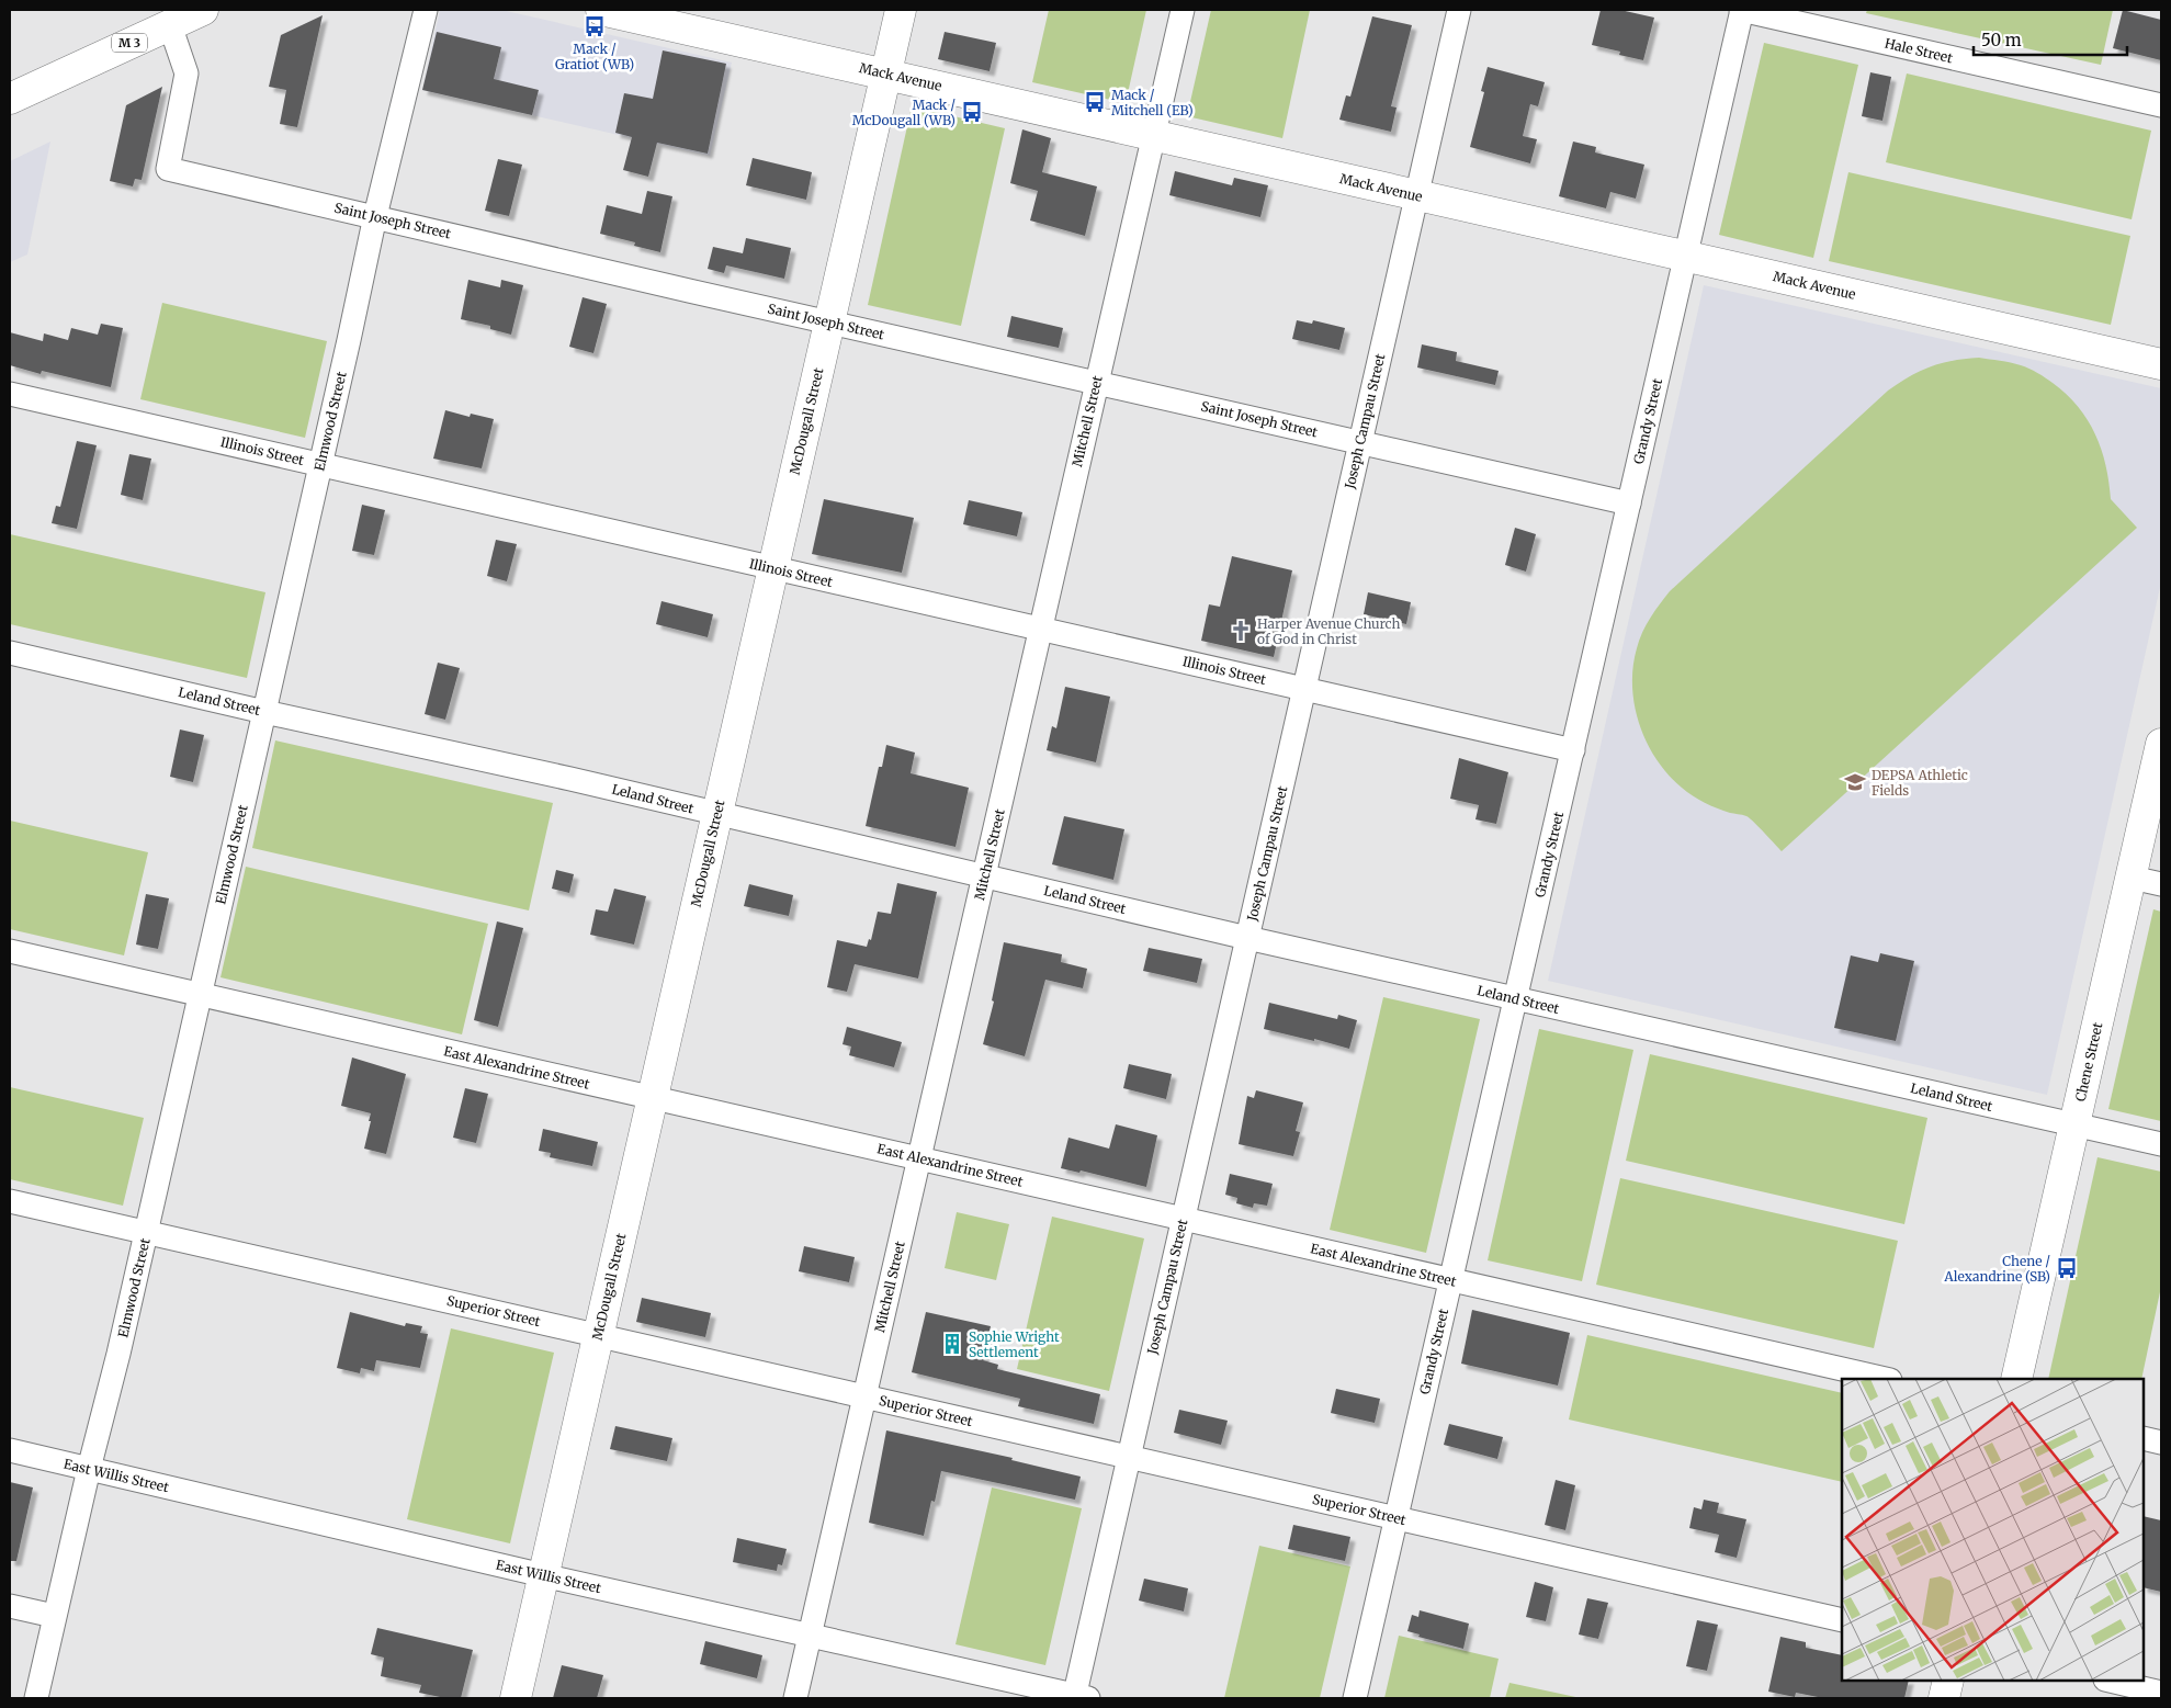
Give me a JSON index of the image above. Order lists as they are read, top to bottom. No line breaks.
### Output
{"streets":{"street":["M 3","Hale Street","Mack Avenue","Saint Joseph Street","Elmwood Street","McDougall Street","Mitchell Street","Joseph Campau Street","Grandy Street","Illinois Street","Leland Street","Chene Street","East Alexandrine Street","Superior Street","East Willis Street"]},"crossings":[["M 3","Saint Joseph Street"],["Hale Street","Grandy Street"],["Mack Avenue","McDougall Street"],["Mack Avenue","Mitchell Street"],["Mack Avenue","Joseph Campau Street"],["Mack Avenue","Grandy Street"],["Saint Joseph Street","Elmwood Street"],["Saint Joseph Street","McDougall Street"],["Saint Joseph Street","Mitchell Street"],["Saint Joseph Street","Joseph Campau Street"],["Saint Joseph Street","Grandy Street"],["Elmwood Street","Illinois Street"],["Elmwood Street","Leland Street"],["Elmwood Street","East Alexandrine Street"],["Elmwood Street","Superior Street"],["Elmwood Street","East Willis Street"],["McDougall Street","Illinois Street"],["McDougall Street","Leland Street"],["McDougall Street","East Alexandrine Street"],["McDougall Street","Superior Street"],["McDougall Street","East Willis Street"],["Mitchell Street","Illinois Street"],["Mitchell Street","Leland Street"],["Mitchell Street","East Alexandrine Street"],["Mitchell Street","Superior Street"],["Mitchell Street","East Willis Street"],["Joseph Campau Street","Illinois Street"],["Joseph Campau Street","Leland Street"],["Joseph Campau Street","East Alexandrine Street"],["Joseph Campau Street","Superior Street"],["Joseph Campau Street","East Willis Street"],["Grandy Street","Illinois Street"],["Grandy Street","Leland Street"],["Grandy Street","East Alexandrine Street"],["Grandy Street","Superior Street"],["Leland Street","Chene Street"]],"places":{"bus stop":["Mack / Gratiot (WB)","Mack / Mitchell (EB)","Mack / McDougall (WB)","Chene / Alexandrine (SB)"],"church":["Harper Avenue Church of God in Christ"],"school or university":["DEPSA Athletic Fields"],"building":["Sophie Wright Settlement"]},"scale_bar":"50 m"}
